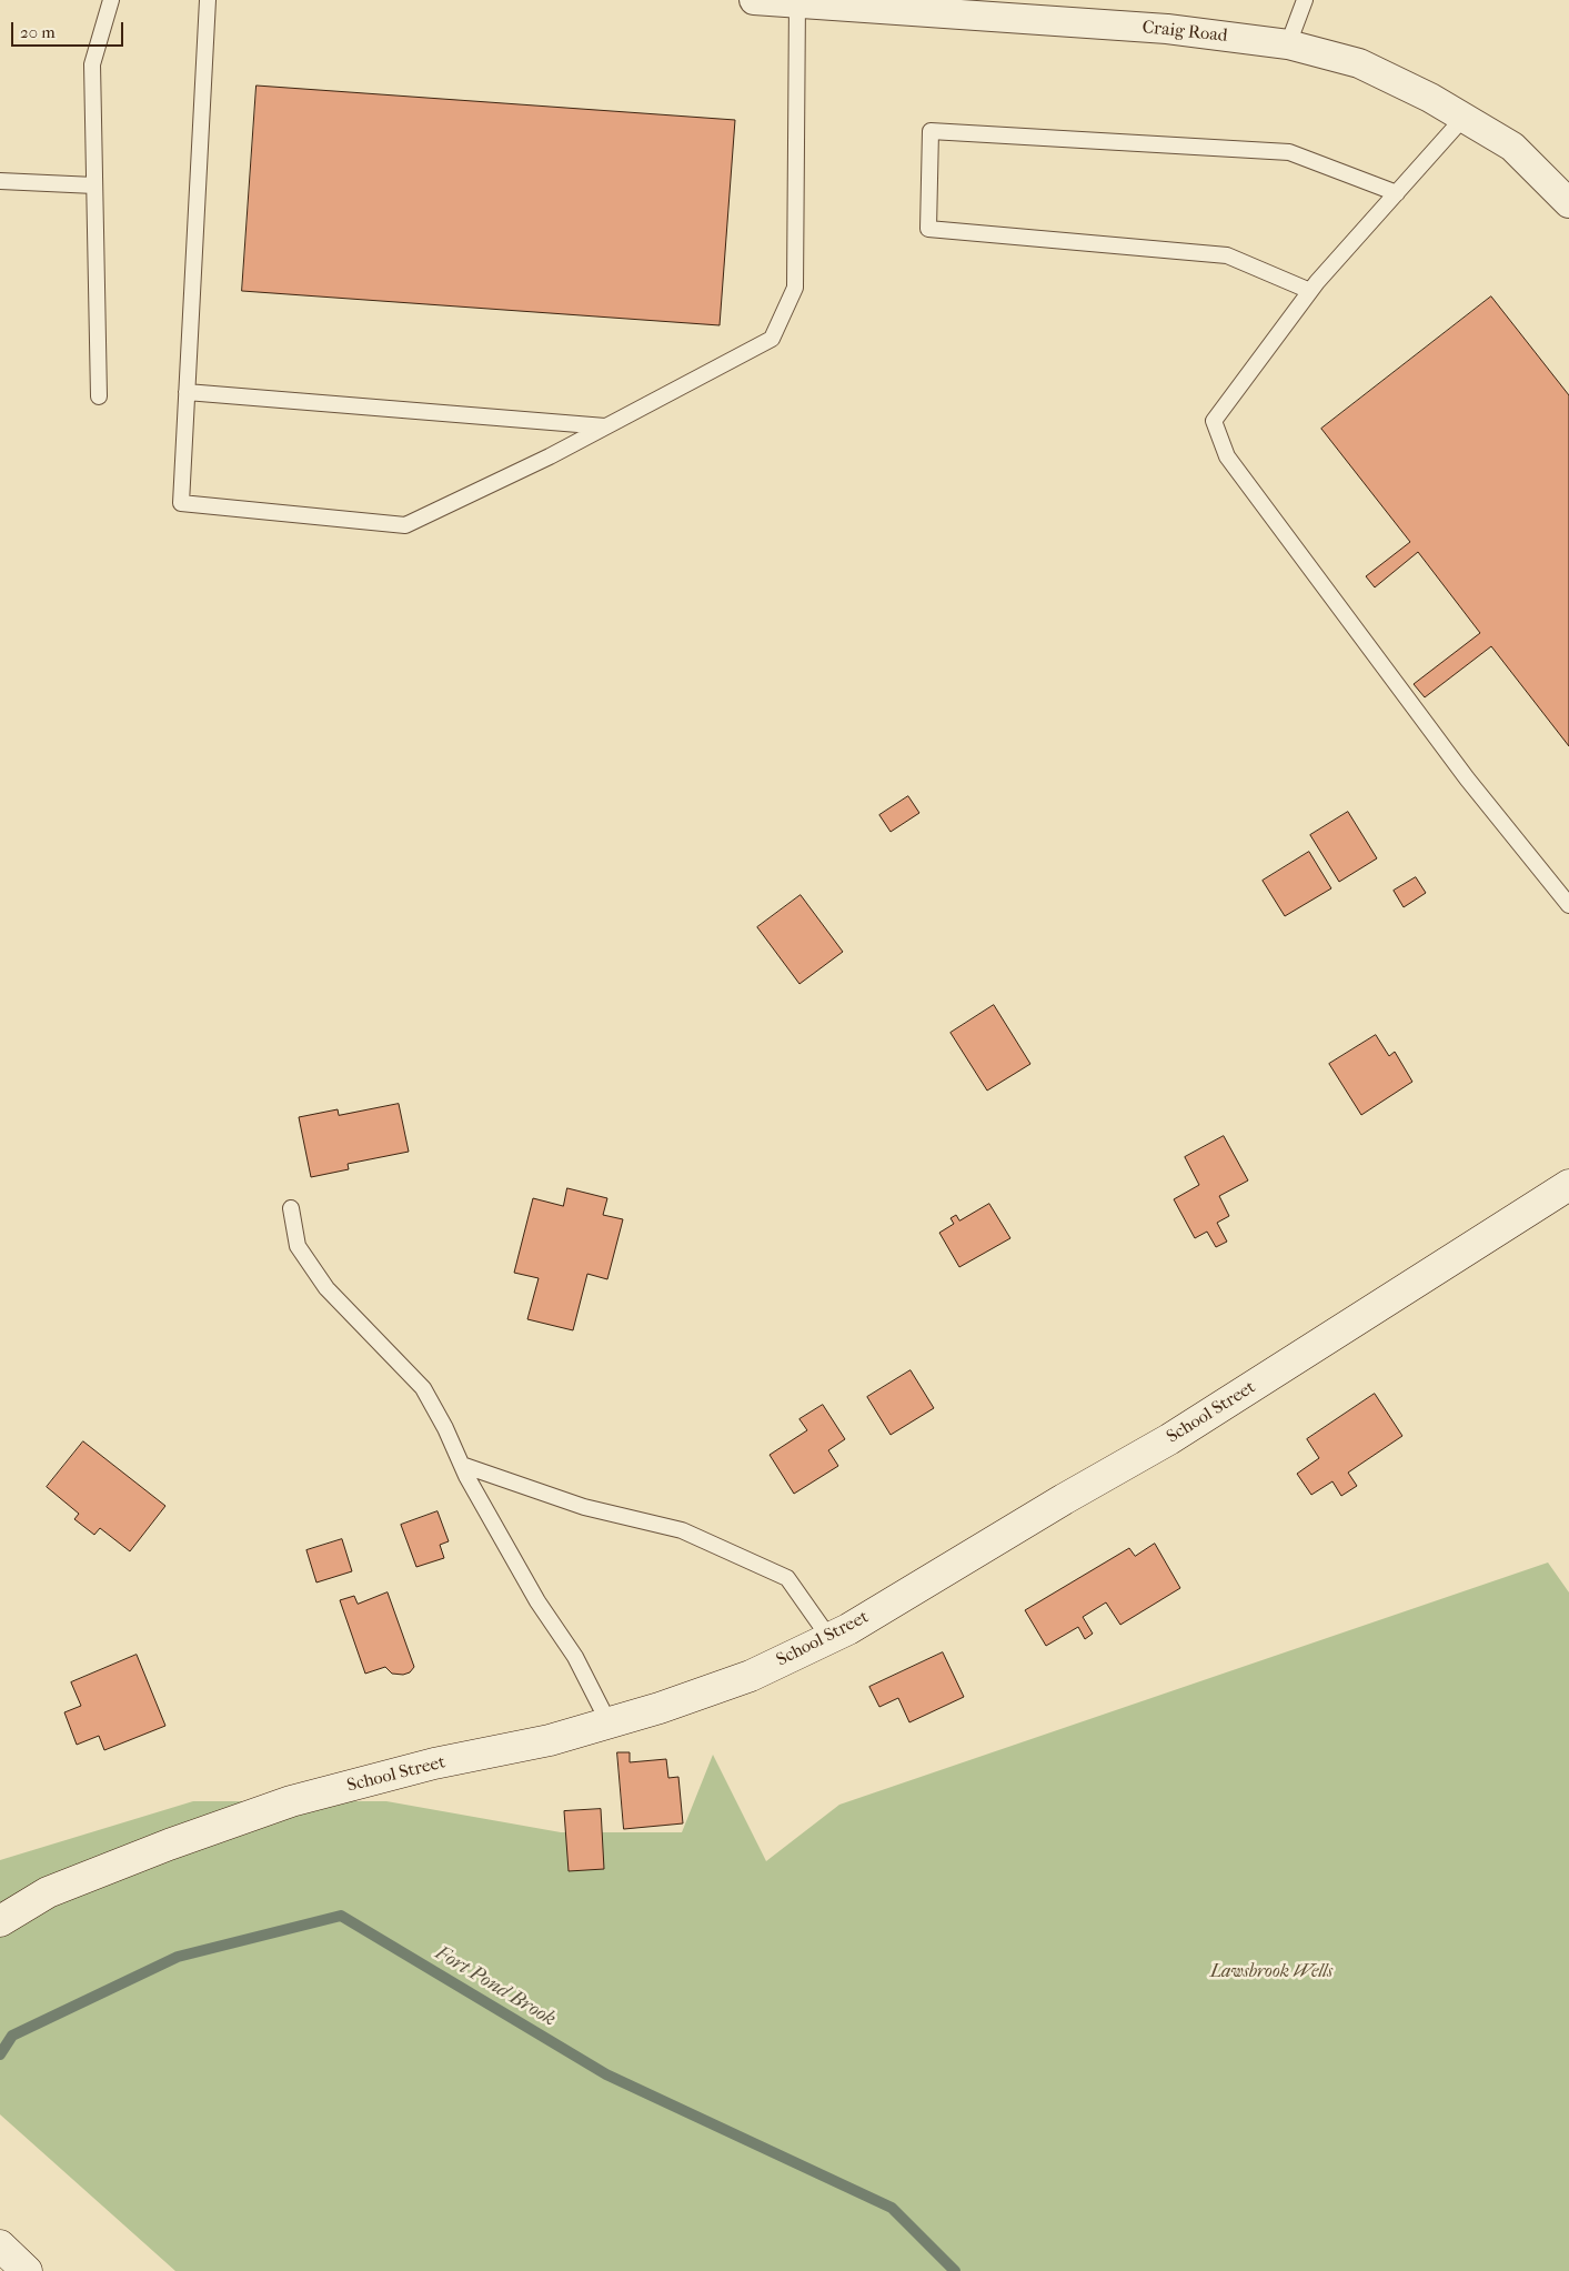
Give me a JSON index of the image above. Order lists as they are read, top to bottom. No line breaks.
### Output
{"streets":{"street":["Craig Road","School Street"]},"water":["Fort Pond Brook"],"parks":["Lawsbrook Wells"],"scale_bar":"20 m"}
